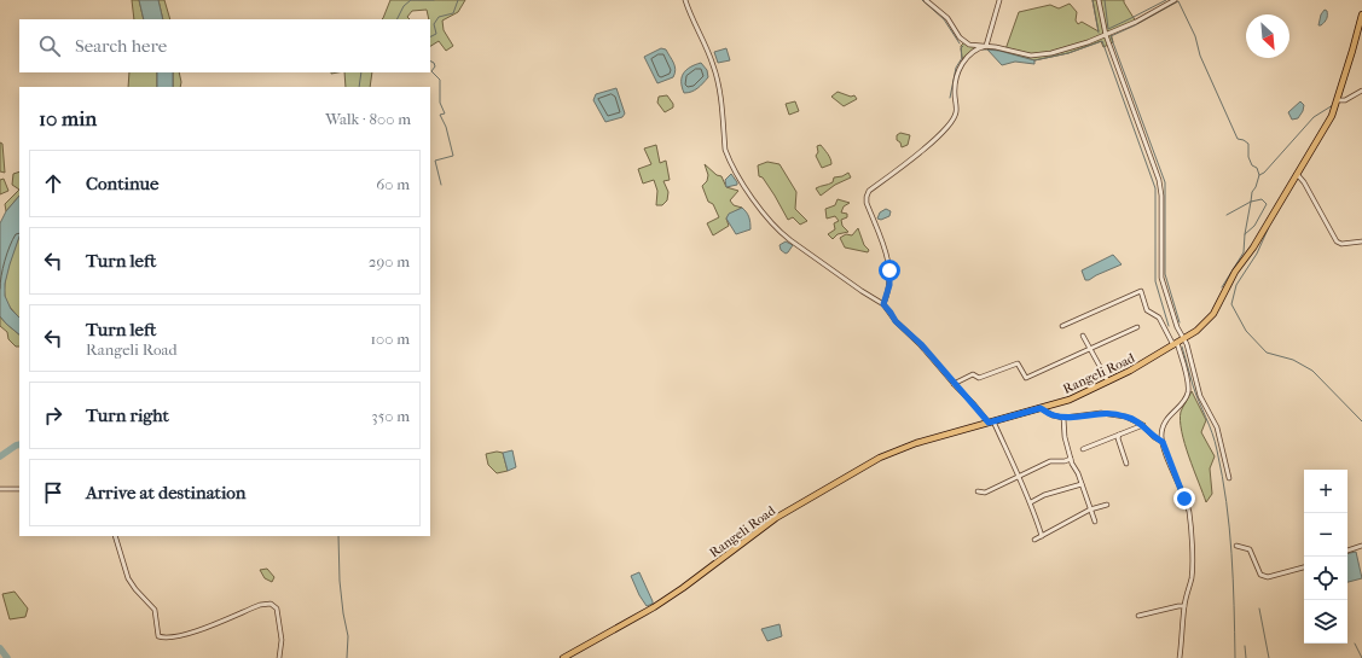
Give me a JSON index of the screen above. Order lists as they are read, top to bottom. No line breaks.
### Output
{"streets":{"main road":["Rangeli Road"]},"north":"bottom right","page":{"search":"Search here","heading":["10 min","Walk · 800 m"],"list":[["Continue","60 m"],["Turn left","290 m"],["Turn left","Rangeli Road","100 m"],["Turn right","350 m"],"Arrive at destination"],"map_buttons":["+","−"]}}
